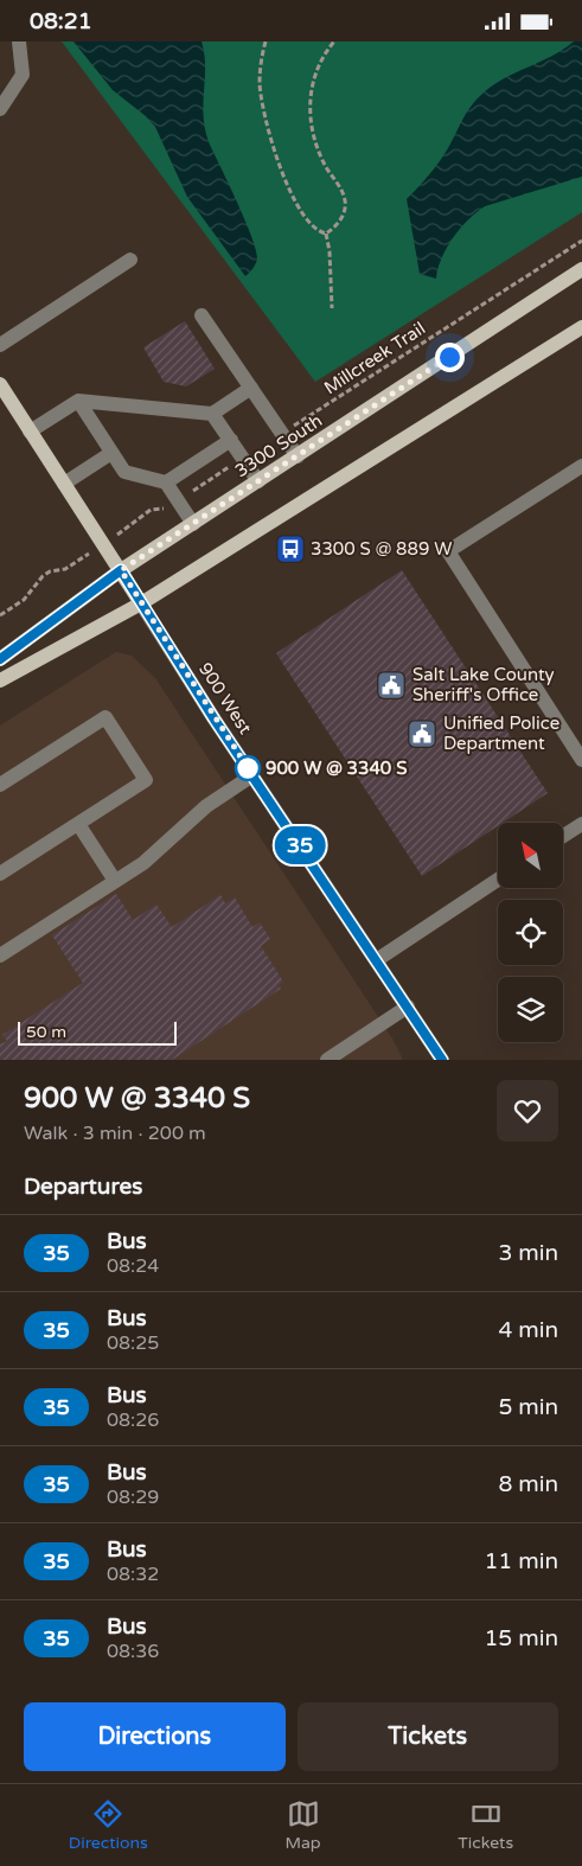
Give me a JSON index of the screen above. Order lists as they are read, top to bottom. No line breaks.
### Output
{"streets":{"main road":["3300 South","900 West"],"path":["Millcreek Trail"]},"crossings":[["3300 South","900 West"]],"places":{"bus stop":["3300 S @ 889 W"],"public building":["Salt Lake County Sheriff's Office","Unified Police Department"],"other":["900 W @ 3340 S"]},"lines":["bus line 35"],"scale_bar":"50 m","north":"top left","page":{"status":"08:21","on_map":"35","scale":"50 m","heading":[["900 W @ 3340 S","Walk · 3 min · 200 m"],"Departures"],"list":[{"mark":"35","name":"Bus","note":"08:24","value":"3 min"},{"mark":"35","name":"Bus","note":"08:25","value":"4 min"},{"mark":"35","name":"Bus","note":"08:26","value":"5 min"},{"mark":"35","name":"Bus","note":"08:29","value":"8 min"},{"mark":"35","name":"Bus","note":"08:32","value":"11 min"},{"mark":"35","name":"Bus","note":"08:36","value":"15 min"}],"buttons":["Directions","Tickets"],"tabs":["Directions","Map","Tickets"]}}
